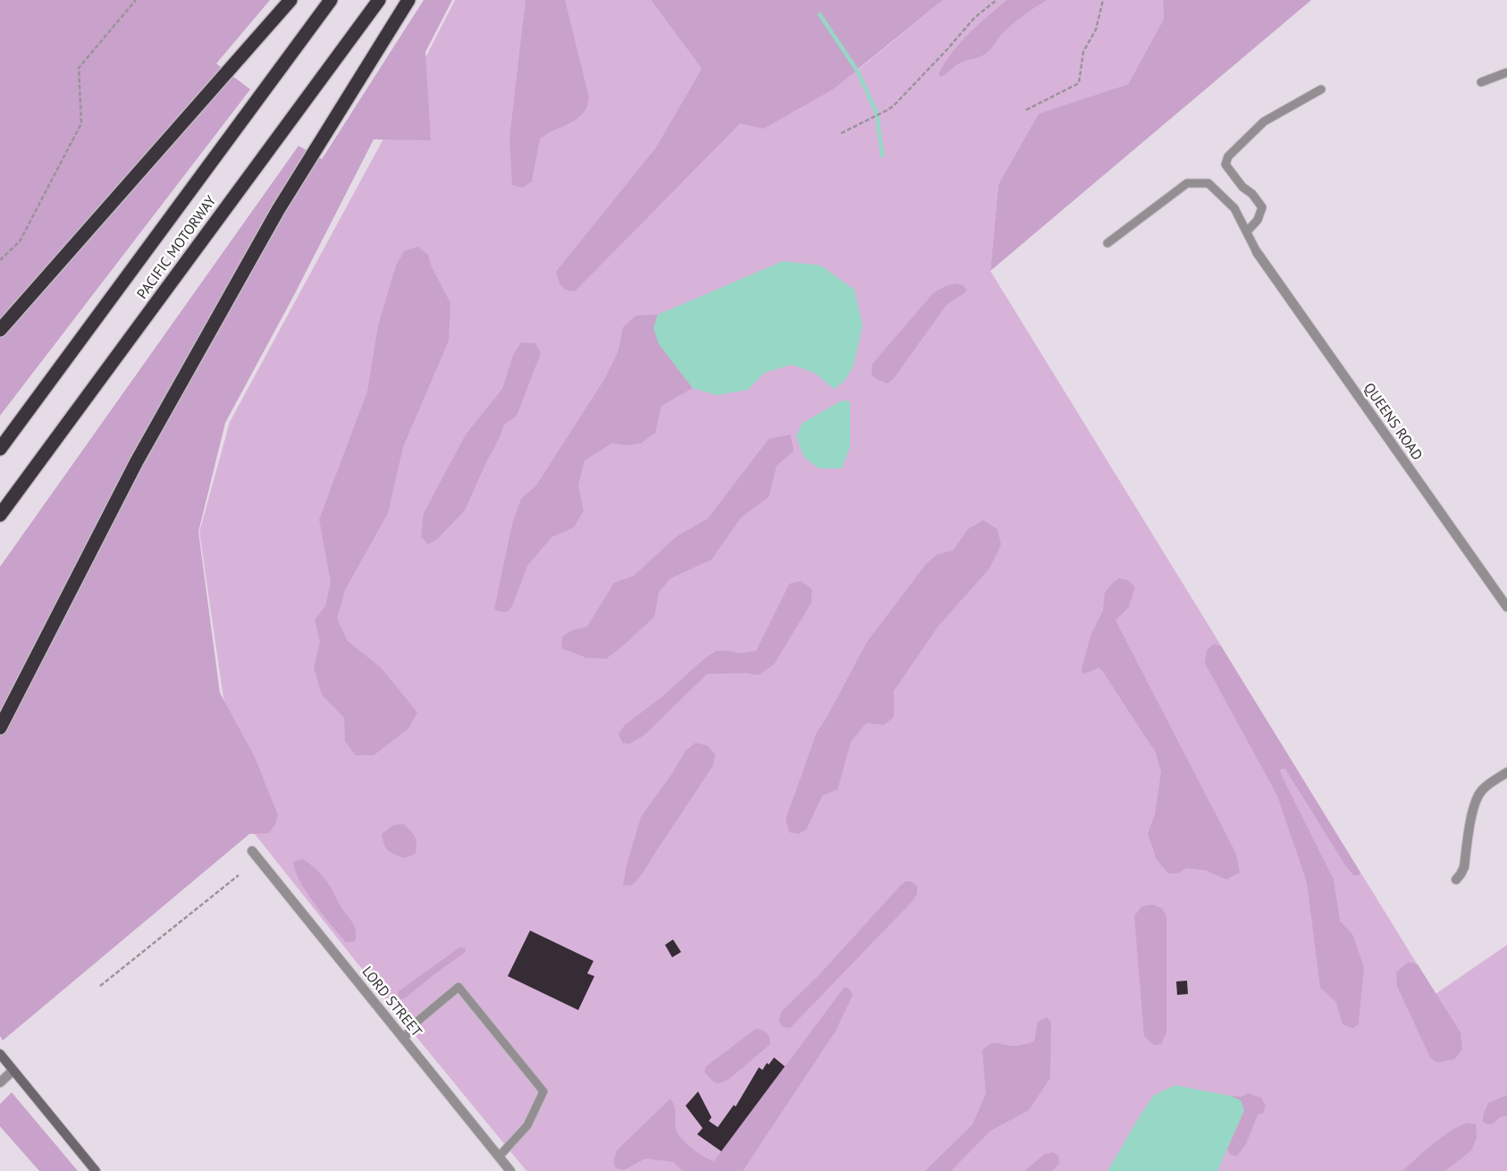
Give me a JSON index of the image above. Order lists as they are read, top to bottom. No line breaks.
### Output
{"streets":{"highway":["PACIFIC MOTORWAY"],"street":["QUEENS ROAD","LORD STREET"]}}
